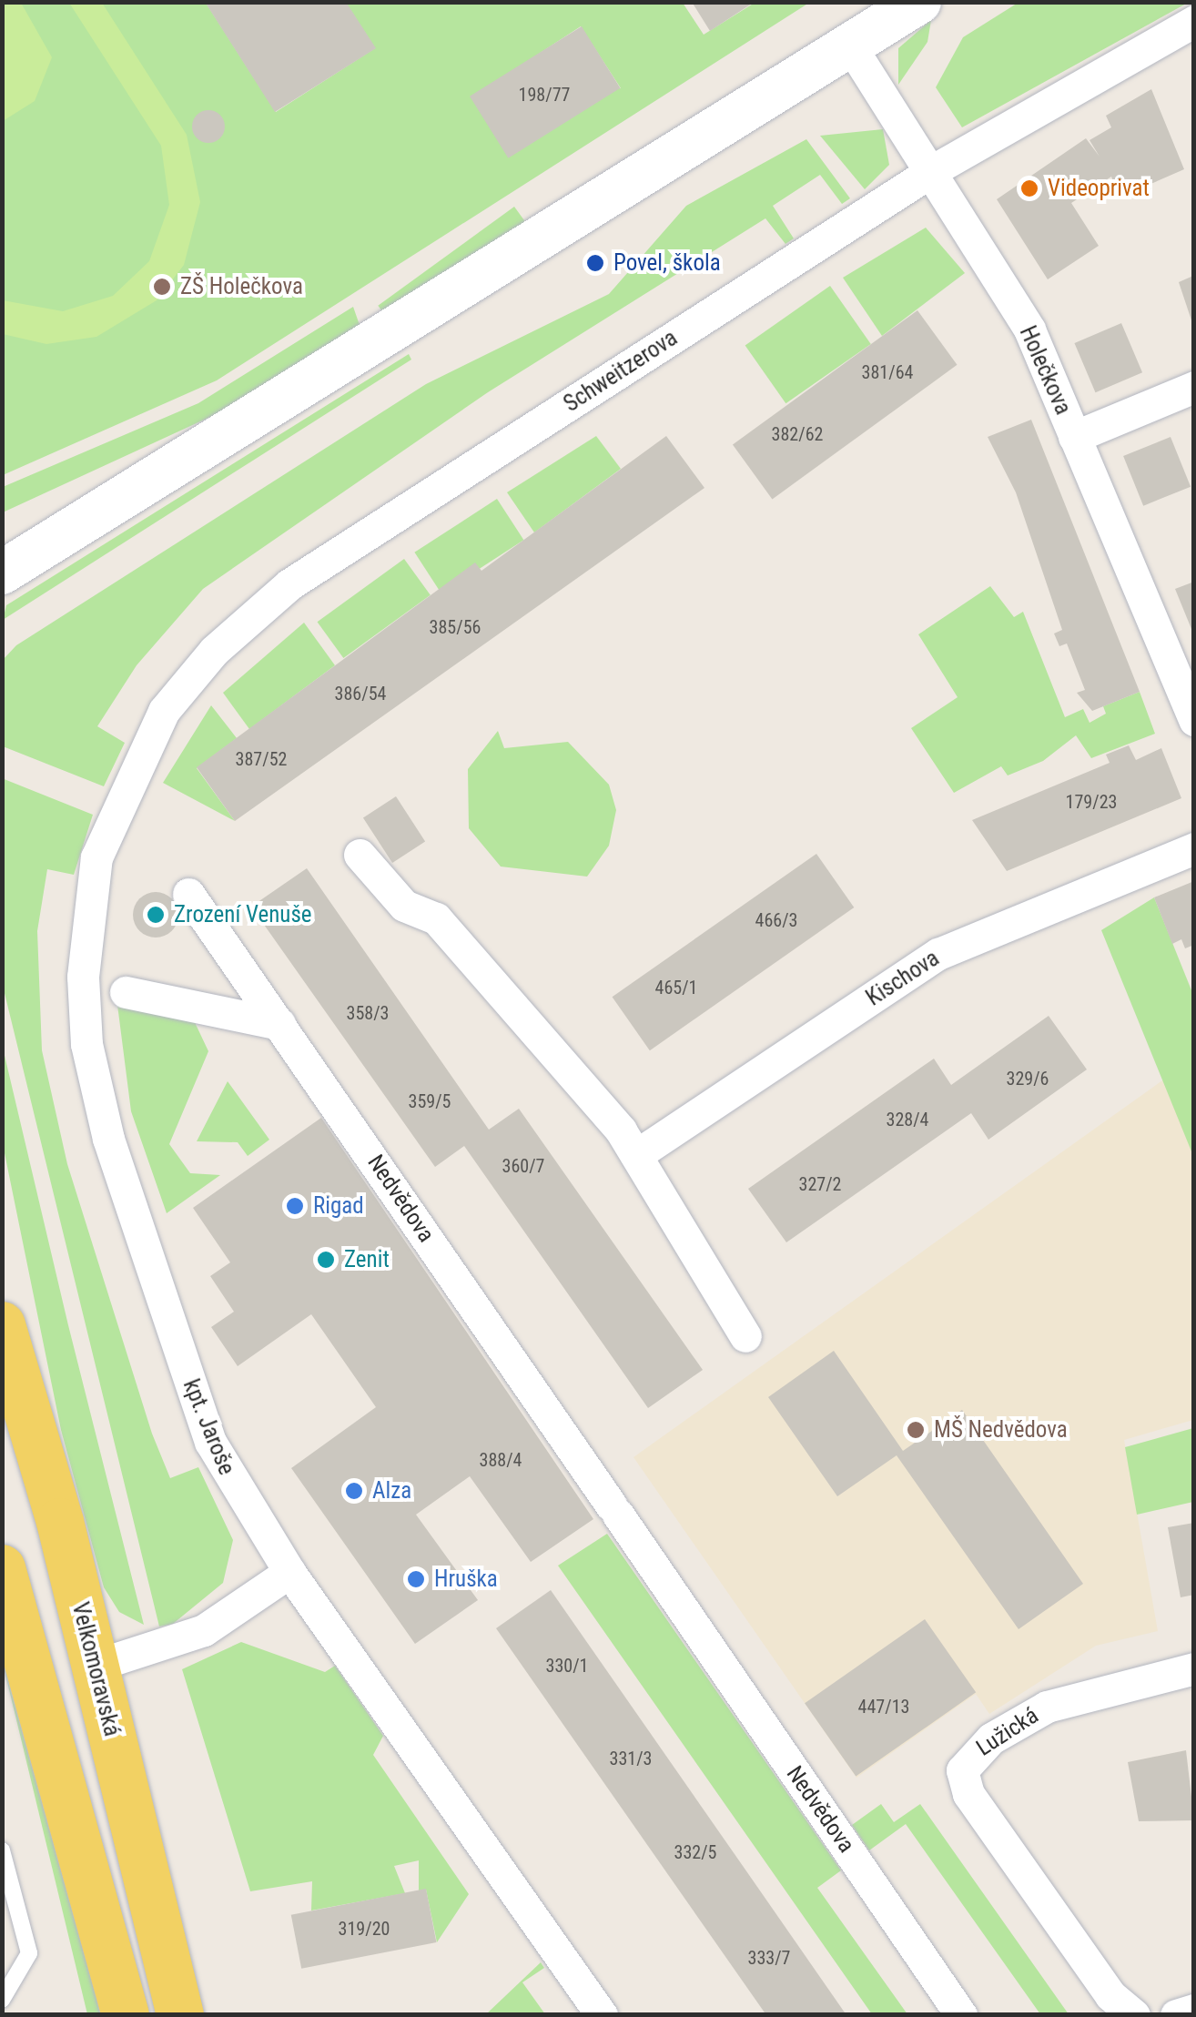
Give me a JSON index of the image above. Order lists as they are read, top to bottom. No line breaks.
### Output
{"streets":{"main road":["Velkomoravská"],"street":["Holečkova","Schweitzerova","Kischova","Nedvědova","kpt. Jaroše","Lužická"]},"crossings":[["Holečkova","Schweitzerova"],["Schweitzerova","kpt. Jaroše"]],"places":["Videoprivat","Povel, škola","ZŠ Holečkova","Zrození Venuše","Rigad","Zenit","MŠ Nedvědova","Alza","Hruška"],"house_numbers":["198/77","381/64","382/62","385/56","386/54","387/52","179/23","466/3","465/1","358/3","329/6","359/5","328/4","360/7","327/2","388/4","330/1","447/13","331/3","332/5","319/20","333/7"]}
